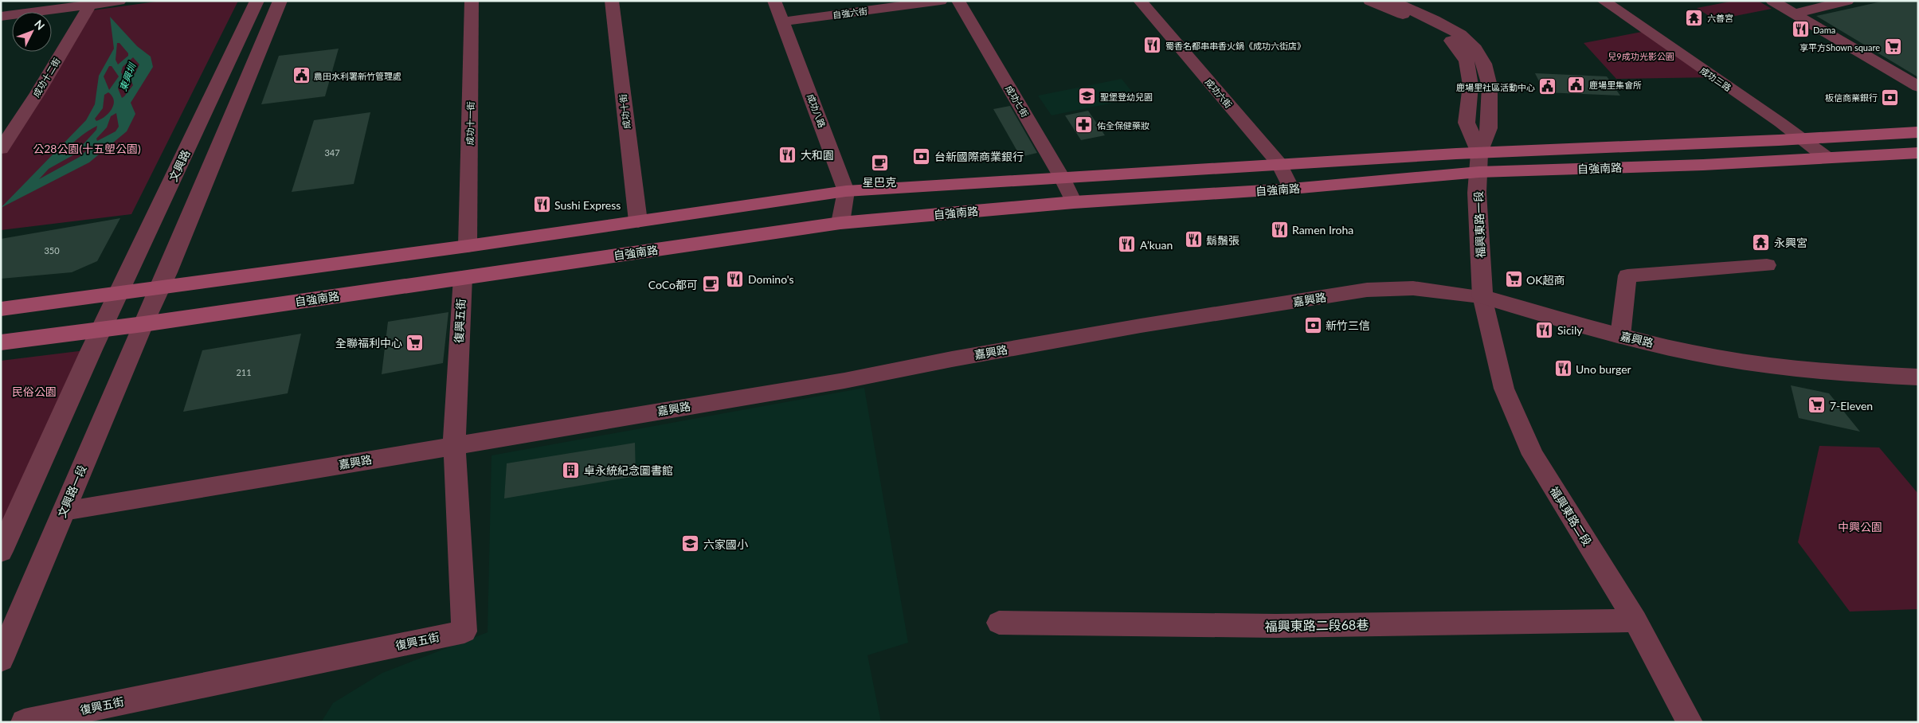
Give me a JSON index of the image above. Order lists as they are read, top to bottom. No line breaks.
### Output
{"streets":{"main road":["自強南路"],"street":["自強六街","成功十二街","成功三路","成功六街","成功七街","成功八路","成功十街","成功十一街","文興路","福興東路一段","嘉興路","復興五街","文興路一段","福興東路二段","福興東路二段68巷"]},"crossings":[["自強六街","成功八路"],["成功三路","自強南路"],["成功六街","自強南路"],["成功七街","自強南路"],["成功八路","自強南路"],["成功十街","自強南路"],["成功十一街","自強南路"],["文興路","自強南路"],["自強南路","福興東路一段"],["自強南路","復興五街"],["自強南路","文興路一段"],["福興東路一段","嘉興路"],["福興東路一段","福興東路二段"],["嘉興路","復興五街"],["嘉興路","文興路一段"],["嘉興路","福興東路二段"],["福興東路二段","福興東路二段68巷"]],"water":["東興圳"],"parks":["兒9成功光影公園","公28公園(十五塱公園)","民俗公園","中興公園"],"places":{"temple":["六善宮","永興宮"],"restaurant":["Dama","蜀香名都串串香火鍋《成功六街店》","大和園","Sushi Express","Ramen Iroha","鬍鬚張","A’kuan","Domino's","Sicily","Uno burger"],"supermarket":["享平方Shown square","OK超商","全聯福利中心","7-Eleven"],"public building":["農田水利署新竹管理處","鹿場里集會所","鹿場里社區活動中心"],"school or university":["聖堡登幼兒園","六家國小"],"bank":["板信商業銀行","台新國際商業銀行","新竹三信"],"pharmacy":["佑全保健藥妝"],"cafe":["星巴克","CoCo都可"],"building":["卓永統紀念圖書館"]},"house_numbers":["347","350","211"],"north":"top right"}
